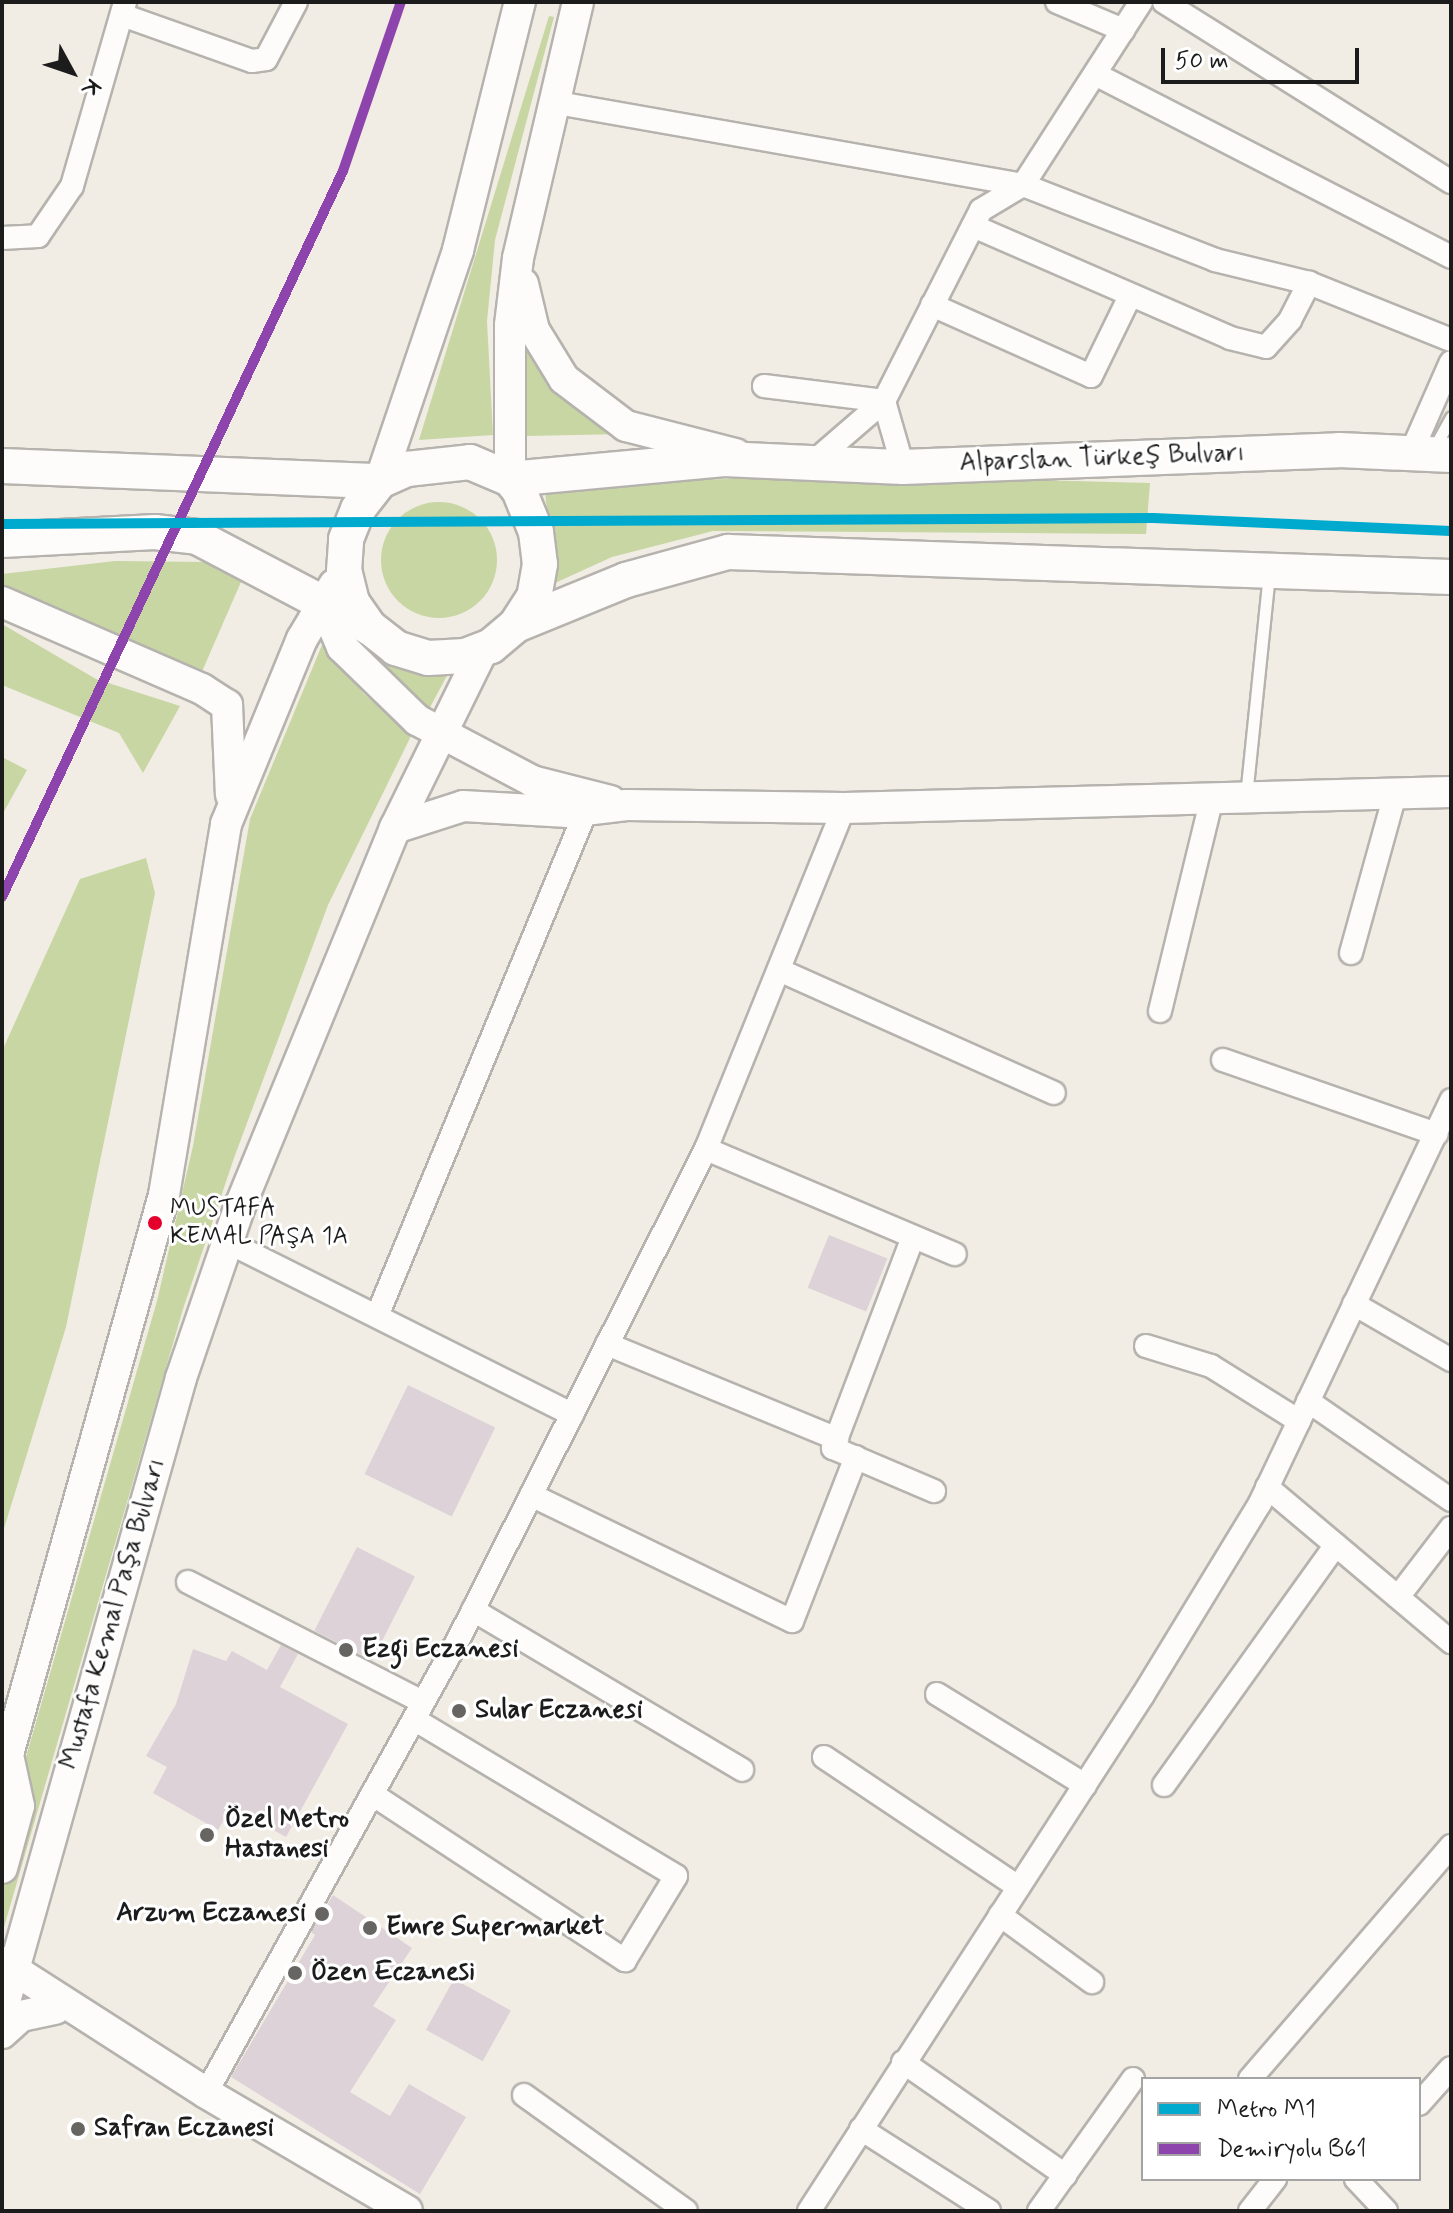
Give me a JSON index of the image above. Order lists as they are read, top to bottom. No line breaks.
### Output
{"streets":{"main road":["Alparslan Türkeş Bulvarı","Mustafa Kemal Paşa Bulvarı"]},"crossings":[["Alparslan Türkeş Bulvarı","Mustafa Kemal Paşa Bulvarı"]],"places":["MUSTAFA KEMAL PAŞA 1A","Ezgi Eczanesi","Sular Eczanesi","Özel Metro Hastanesi","Arzum Eczanesi","Emre Supermarket","Özen Eczanesi","Safran Eczanesi"],"lines":["rail line B61","metro line M1"],"legend":["Metro M1","Demiryolu B61"],"scale_bar":"50 m","north":"bottom right"}
